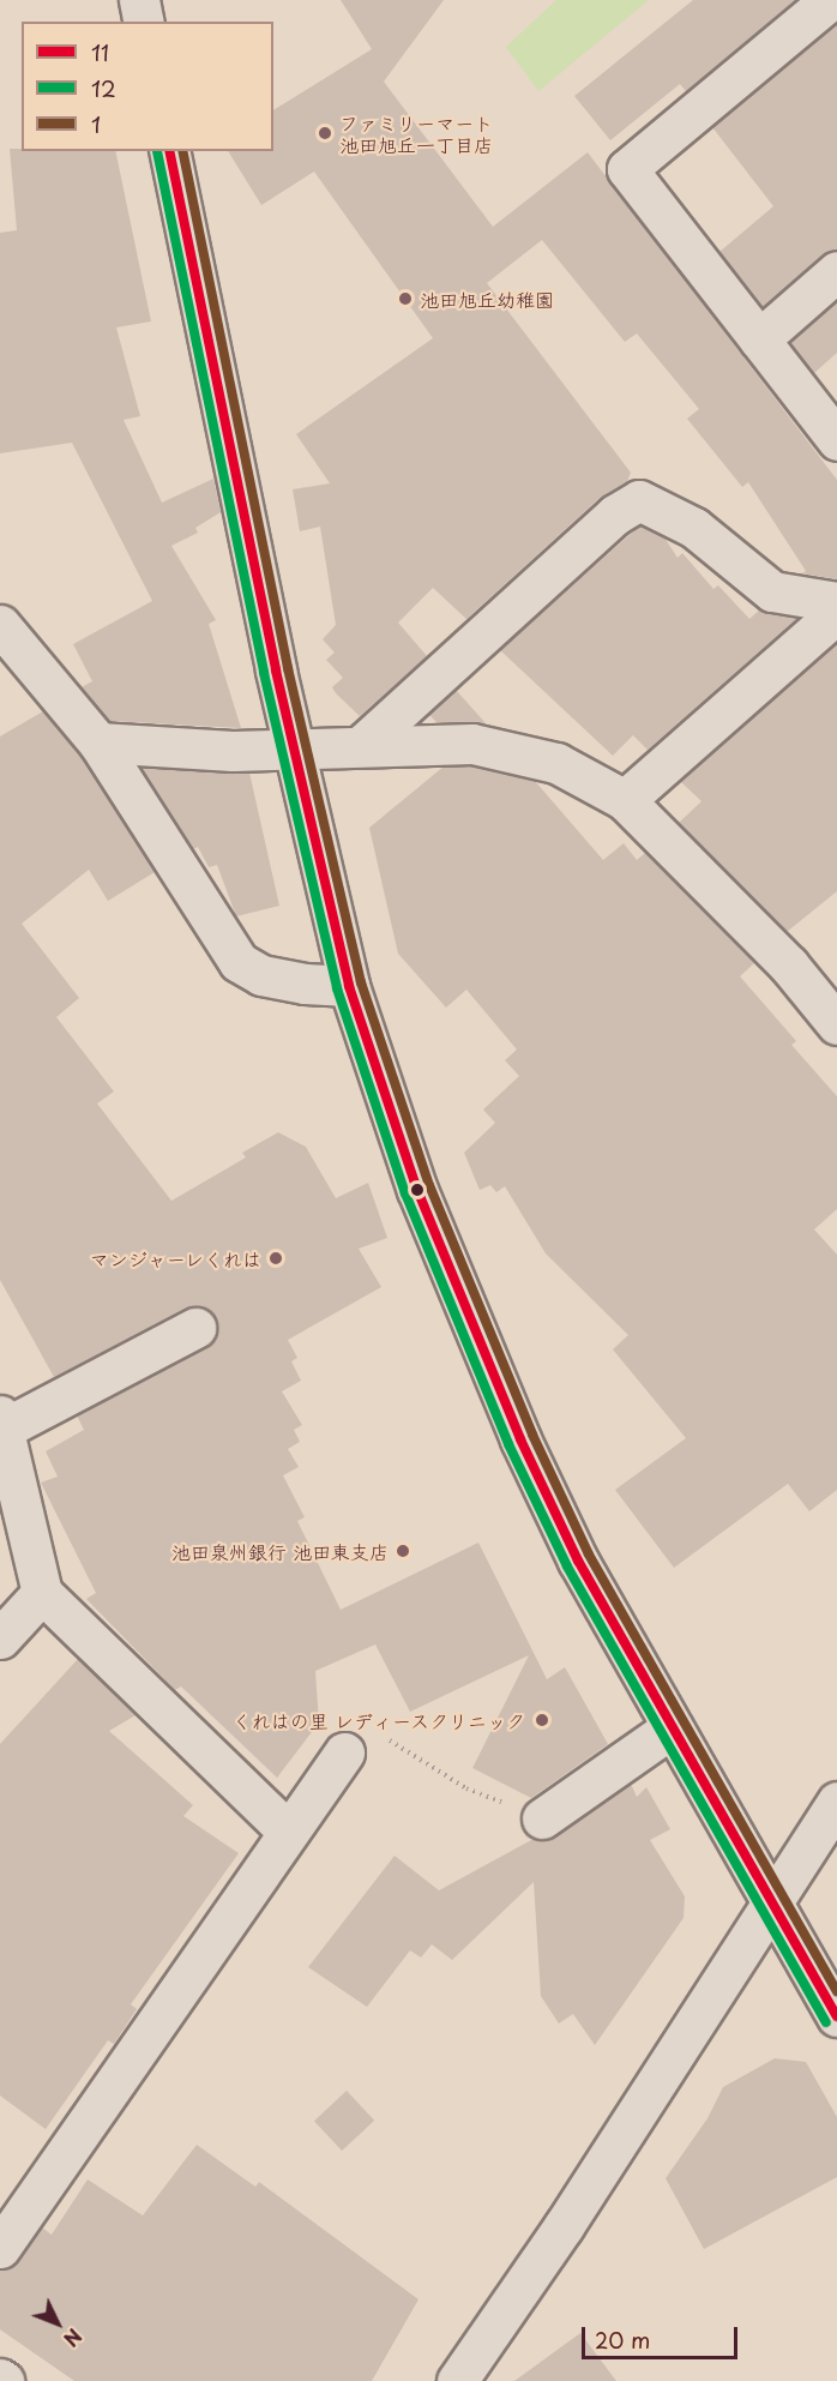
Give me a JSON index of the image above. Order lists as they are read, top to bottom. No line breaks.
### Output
{"places":["ファミリーマート 池田旭丘一丁目店","池田旭丘幼稚園","マンジャーレくれは","池田泉州銀行 池田東支店","くれはの里 レディースクリニック"],"lines":["transit line 11","transit line 12","transit line 1"],"legend":["11","12","1"],"scale_bar":"20 m","north":"bottom right"}
